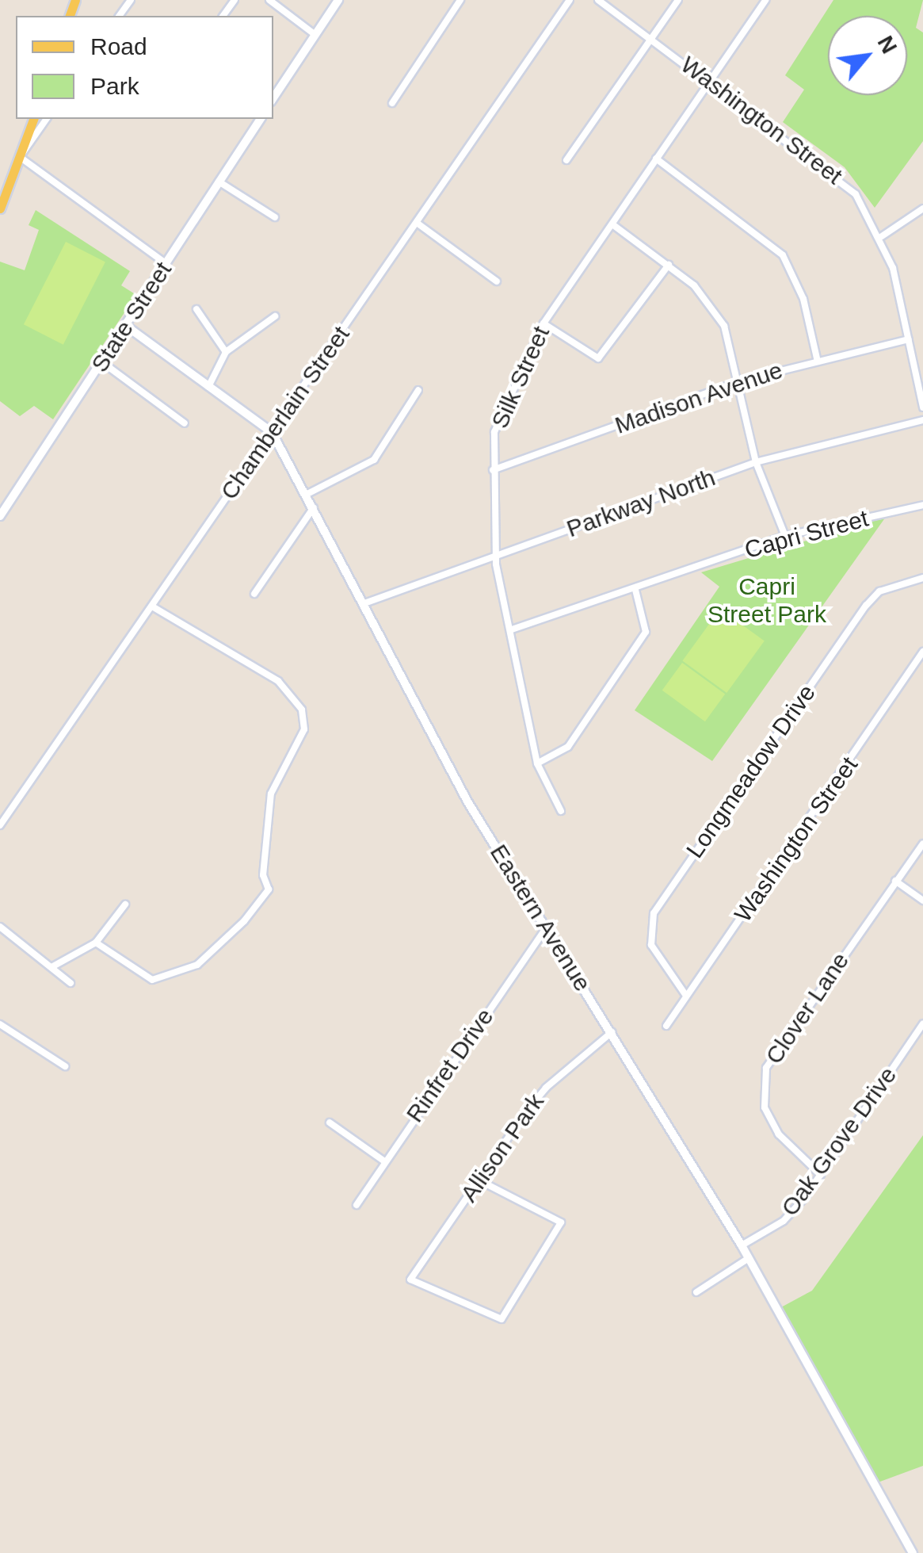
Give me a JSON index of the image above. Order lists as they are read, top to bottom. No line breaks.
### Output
{"streets":{"street":["Washington Street","State Street","Silk Street","Madison Avenue","Chamberlain Street","Parkway North","Capri Street","Longmeadow Drive","Eastern Avenue","Clover Lane","Rinfret Drive","Oak Grove Drive","Allison Park"]},"crossings":[["Washington Street","Silk Street"],["Washington Street","Madison Avenue"],["Washington Street","Longmeadow Drive"],["State Street","Eastern Avenue"],["Silk Street","Madison Avenue"],["Silk Street","Parkway North"],["Silk Street","Capri Street"],["Chamberlain Street","Eastern Avenue"],["Parkway North","Eastern Avenue"],["Eastern Avenue","Rinfret Drive"],["Eastern Avenue","Oak Grove Drive"],["Eastern Avenue","Allison Park"],["Clover Lane","Oak Grove Drive"]],"parks":["Capri Street Park"],"legend":["Road","Park"],"north":"top right"}
